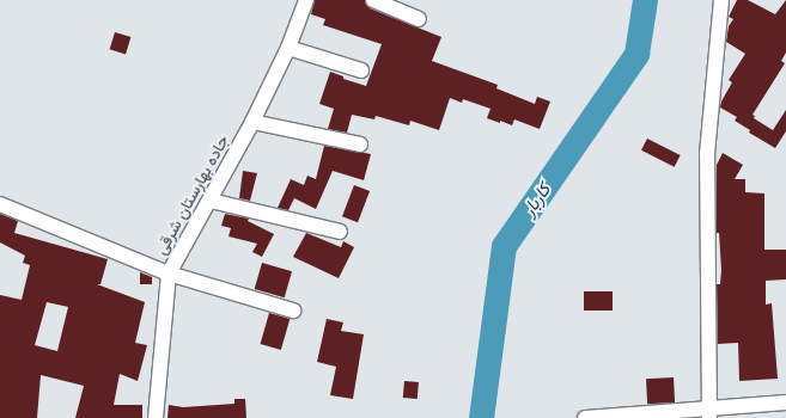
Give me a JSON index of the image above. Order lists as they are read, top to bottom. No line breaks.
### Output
{"streets":{"street":["جاده بهارستان شرقی"]},"water":["کاربار"]}
